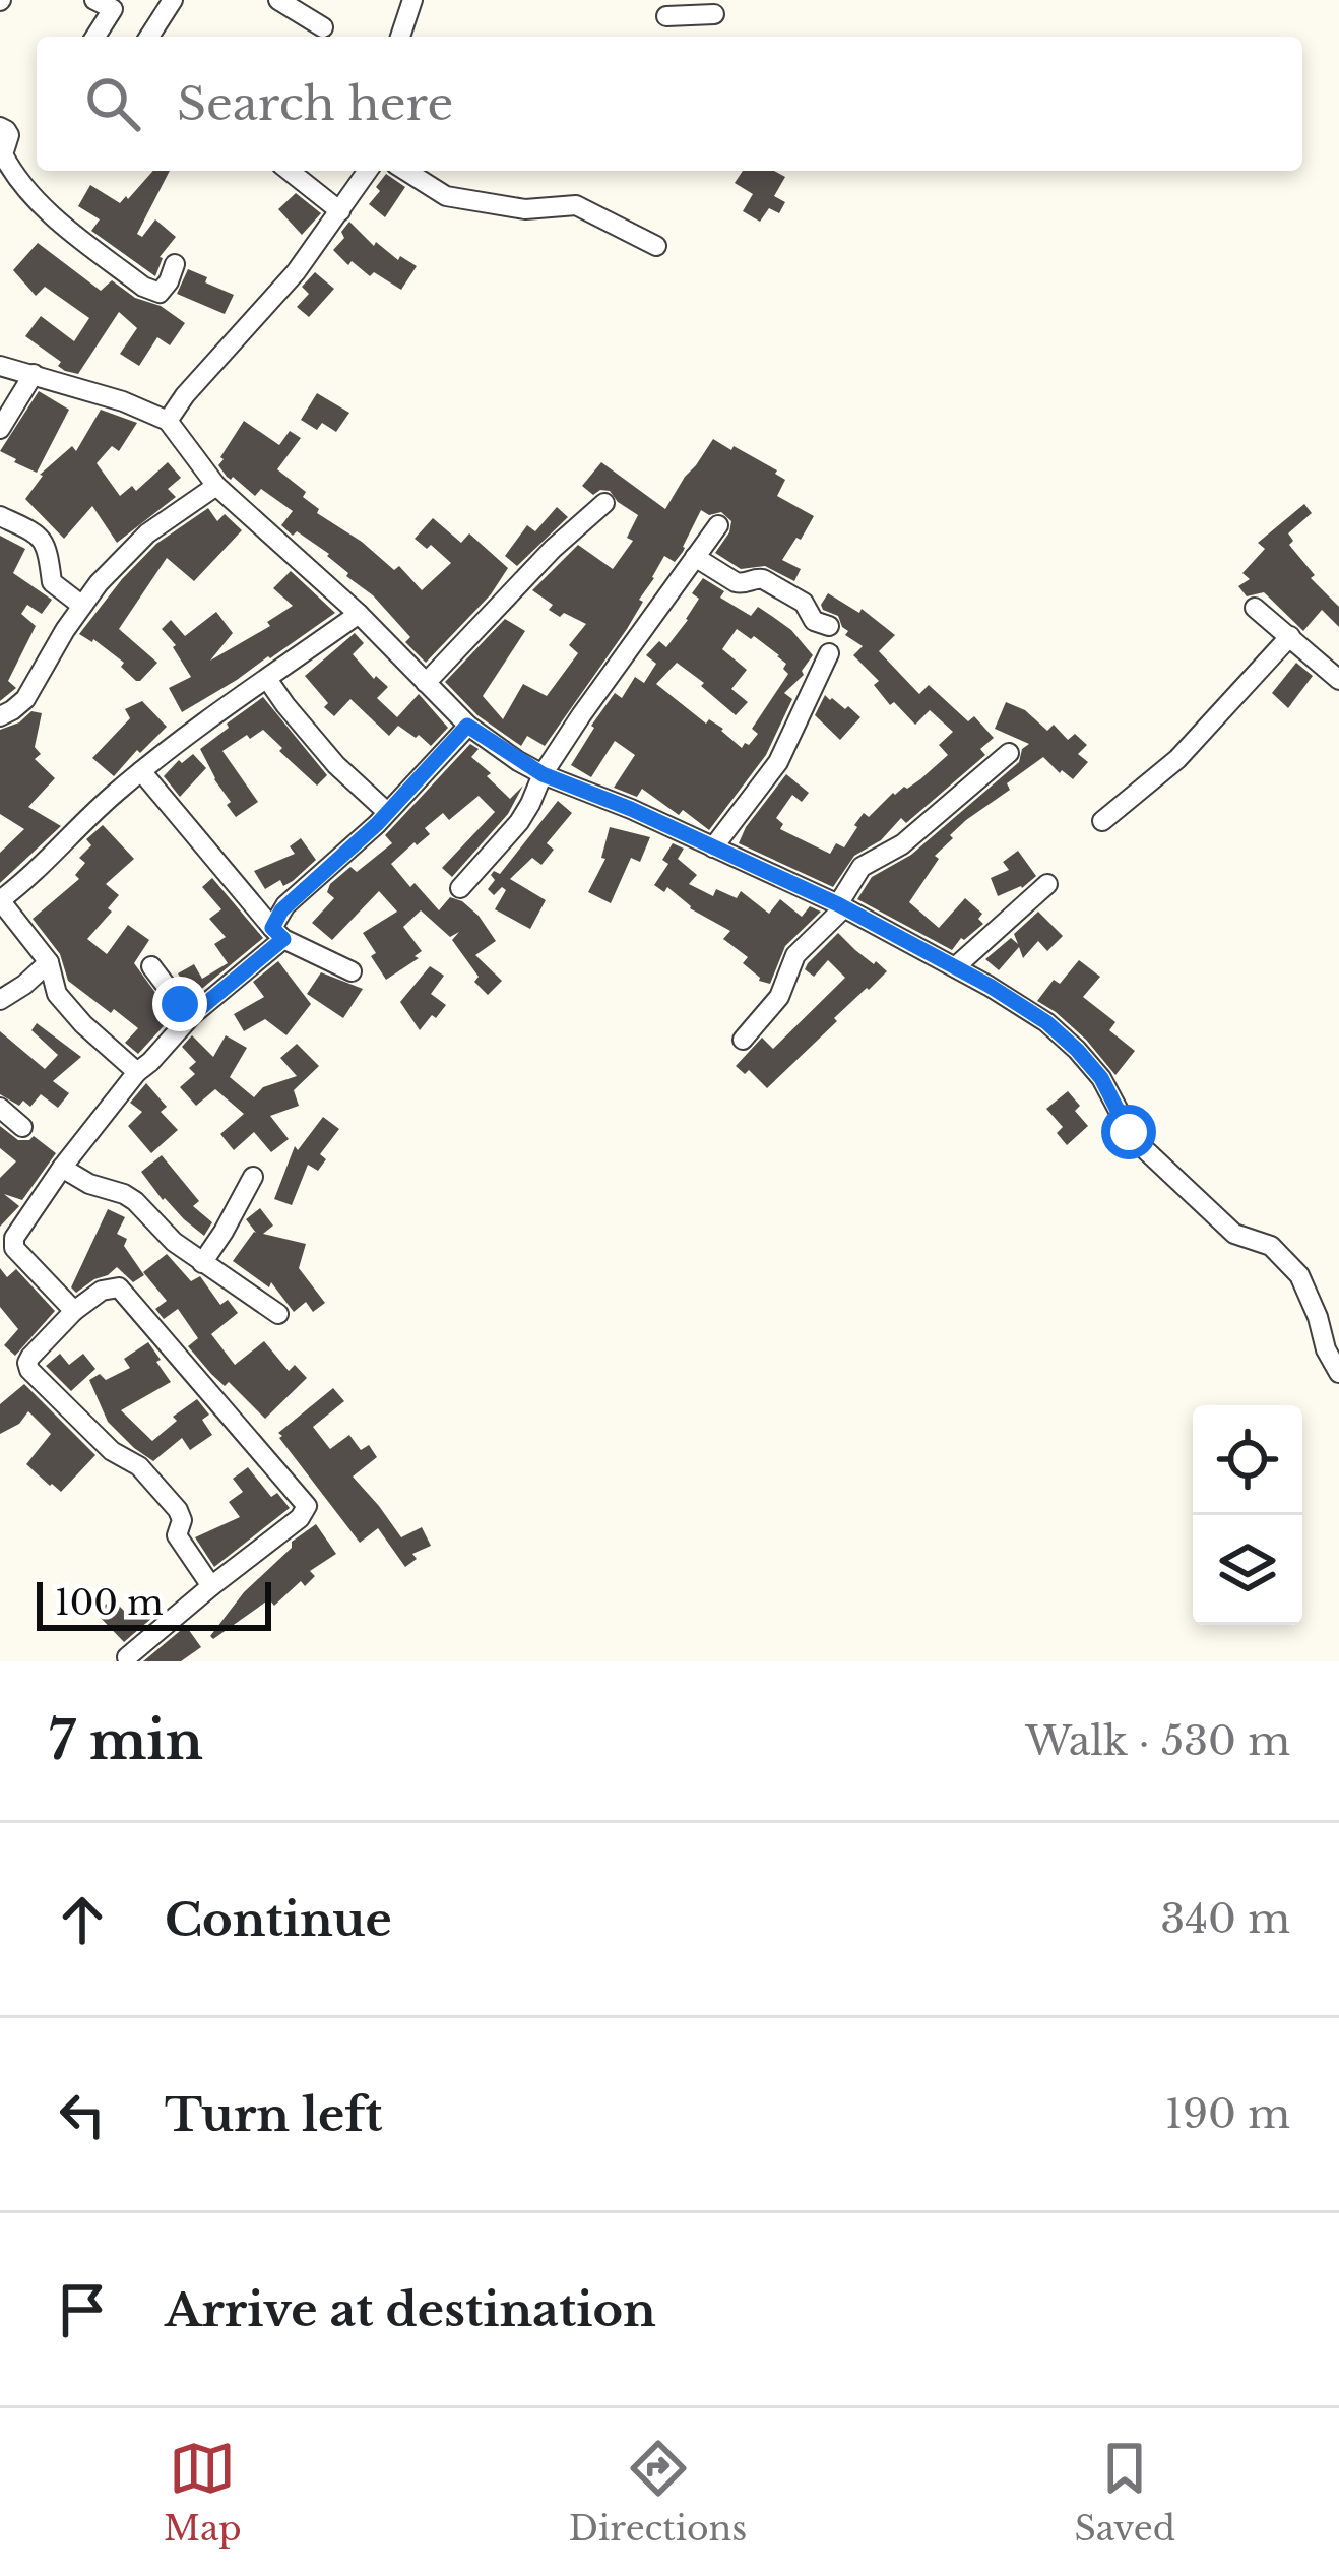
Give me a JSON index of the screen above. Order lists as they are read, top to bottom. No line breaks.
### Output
{"scale_bar":"100 m","page":{"search":"Search here","scale":"100 m","heading":["7 min","Walk · 530 m"],"list":[["Continue","340 m"],["Turn left","190 m"],"Arrive at destination"],"nav":["Map","Directions","Saved"]}}
